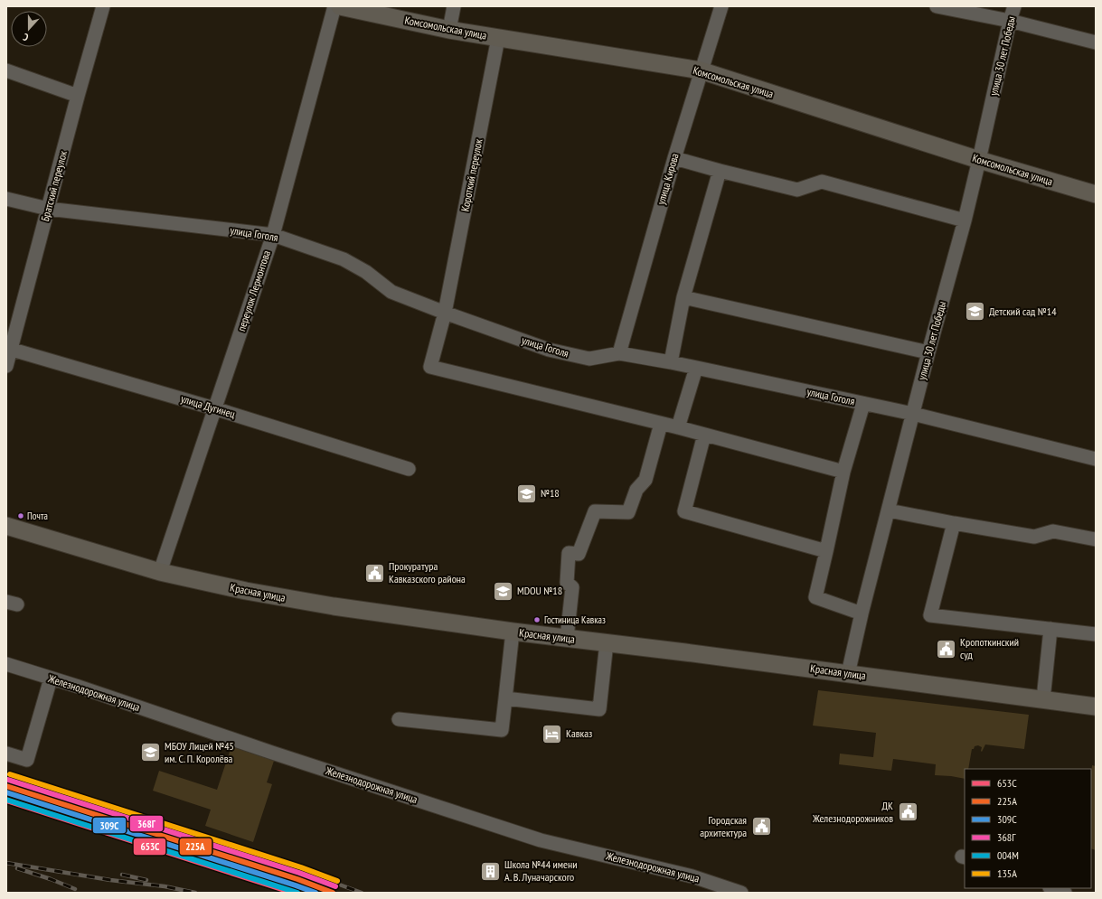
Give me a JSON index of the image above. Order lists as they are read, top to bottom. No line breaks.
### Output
{"streets":{"main road":["Комсомольская улица","Красная улица"],"street":["улица 30 лет Победы","Короткий переулок","улица Кирова","Братский переулок","улица Гоголя","переулок Лермонтова","улица Дугинец","Железнодорожная улица"]},"crossings":[["Комсомольская улица","улица 30 лет Победы"],["Комсомольская улица","Короткий переулок"],["Комсомольская улица","улица Кирова"],["улица 30 лет Победы","улица Гоголя"],["улица 30 лет Победы","Красная улица"],["Короткий переулок","улица Гоголя"],["улица Кирова","улица Гоголя"],["Братский переулок","улица Гоголя"],["Братский переулок","улица Дугинец"],["улица Гоголя","переулок Лермонтова"],["переулок Лермонтова","улица Дугинец"],["переулок Лермонтова","Красная улица"]],"places":{"school or university":["Детский сад №14","№18","MDOU №18","МБОУ Лицей №45 им. С. П. Королёва"],"other":["Почта","Гостиница Кавказ"],"public building":["Прокуратура Кавказского района","Кропоткинский суд","ДК Железнодорожников","Городская архитектура"],"hotel":["Кавказ"],"building":["Школа №44 имени А. В. Луначарского"]},"lines":["transit line 135А","transit line 368Г","transit line 225А","transit line 309С","transit line 004М","transit line 653С"],"legend":["653С","225А","309С","368Г","004М","135А"],"north":"bottom"}
